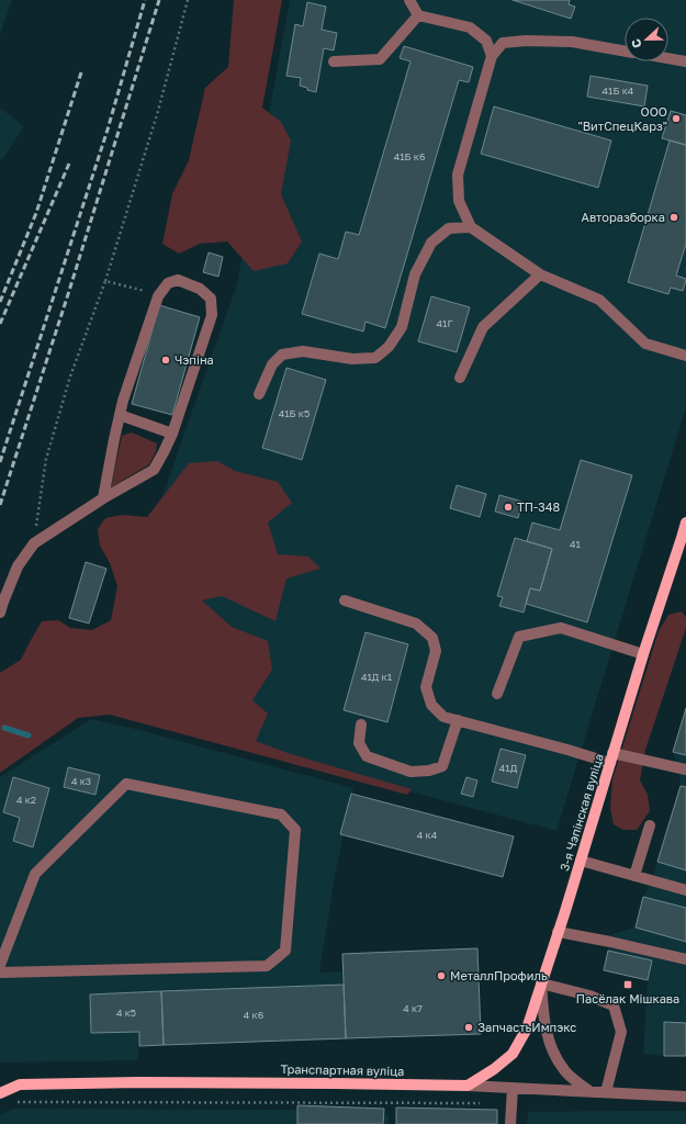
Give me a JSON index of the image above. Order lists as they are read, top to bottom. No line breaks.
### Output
{"streets":{"main road":["3-я Чэпінская вуліца","Транспартная вуліца"]},"crossings":[["3-я Чэпінская вуліца","Транспартная вуліца"]],"places":{"other":["ООО \"ВитСпецКарз\"","Авторазборка","Чэпіна","ТП-348","МеталлПрофиль","ЗапчастьИмпэкс"],"transit":["Пасёлак Мішкава"]},"house_numbers":["41Б к4","41Б к6","41Г","41Б к5","41","41Д к1","41Д","4 к3","4 к2","4 к4","4 к7","4 к5","4 к6"],"north":"left"}
